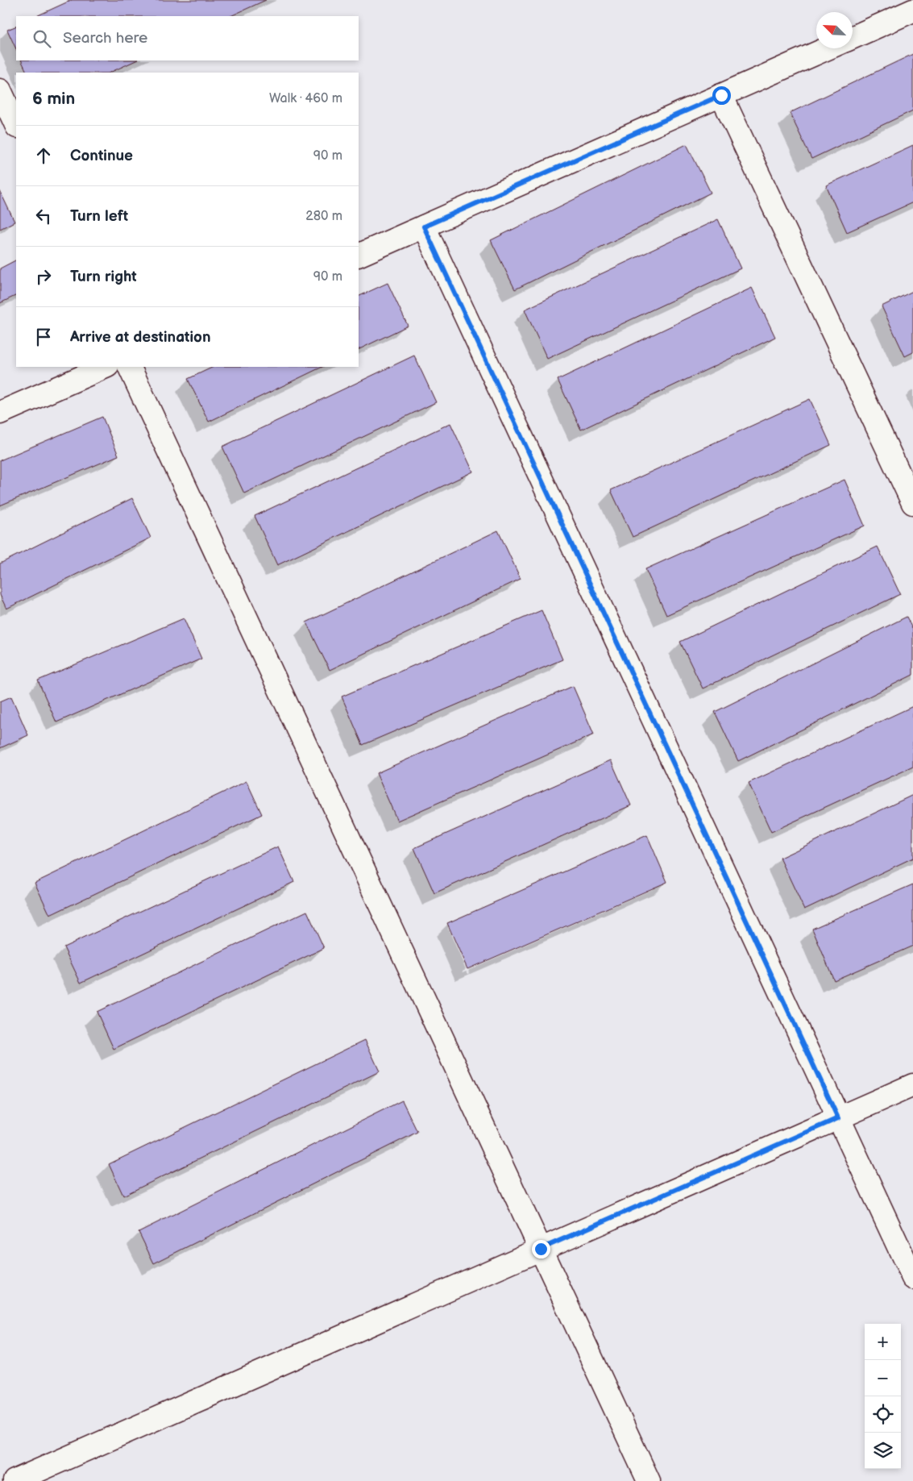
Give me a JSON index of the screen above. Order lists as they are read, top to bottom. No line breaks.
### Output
{"north":"top left","page":{"search":"Search here","heading":["6 min","Walk · 460 m"],"list":[["Continue","90 m"],["Turn left","280 m"],["Turn right","90 m"],"Arrive at destination"],"map_buttons":["+","−"]}}
